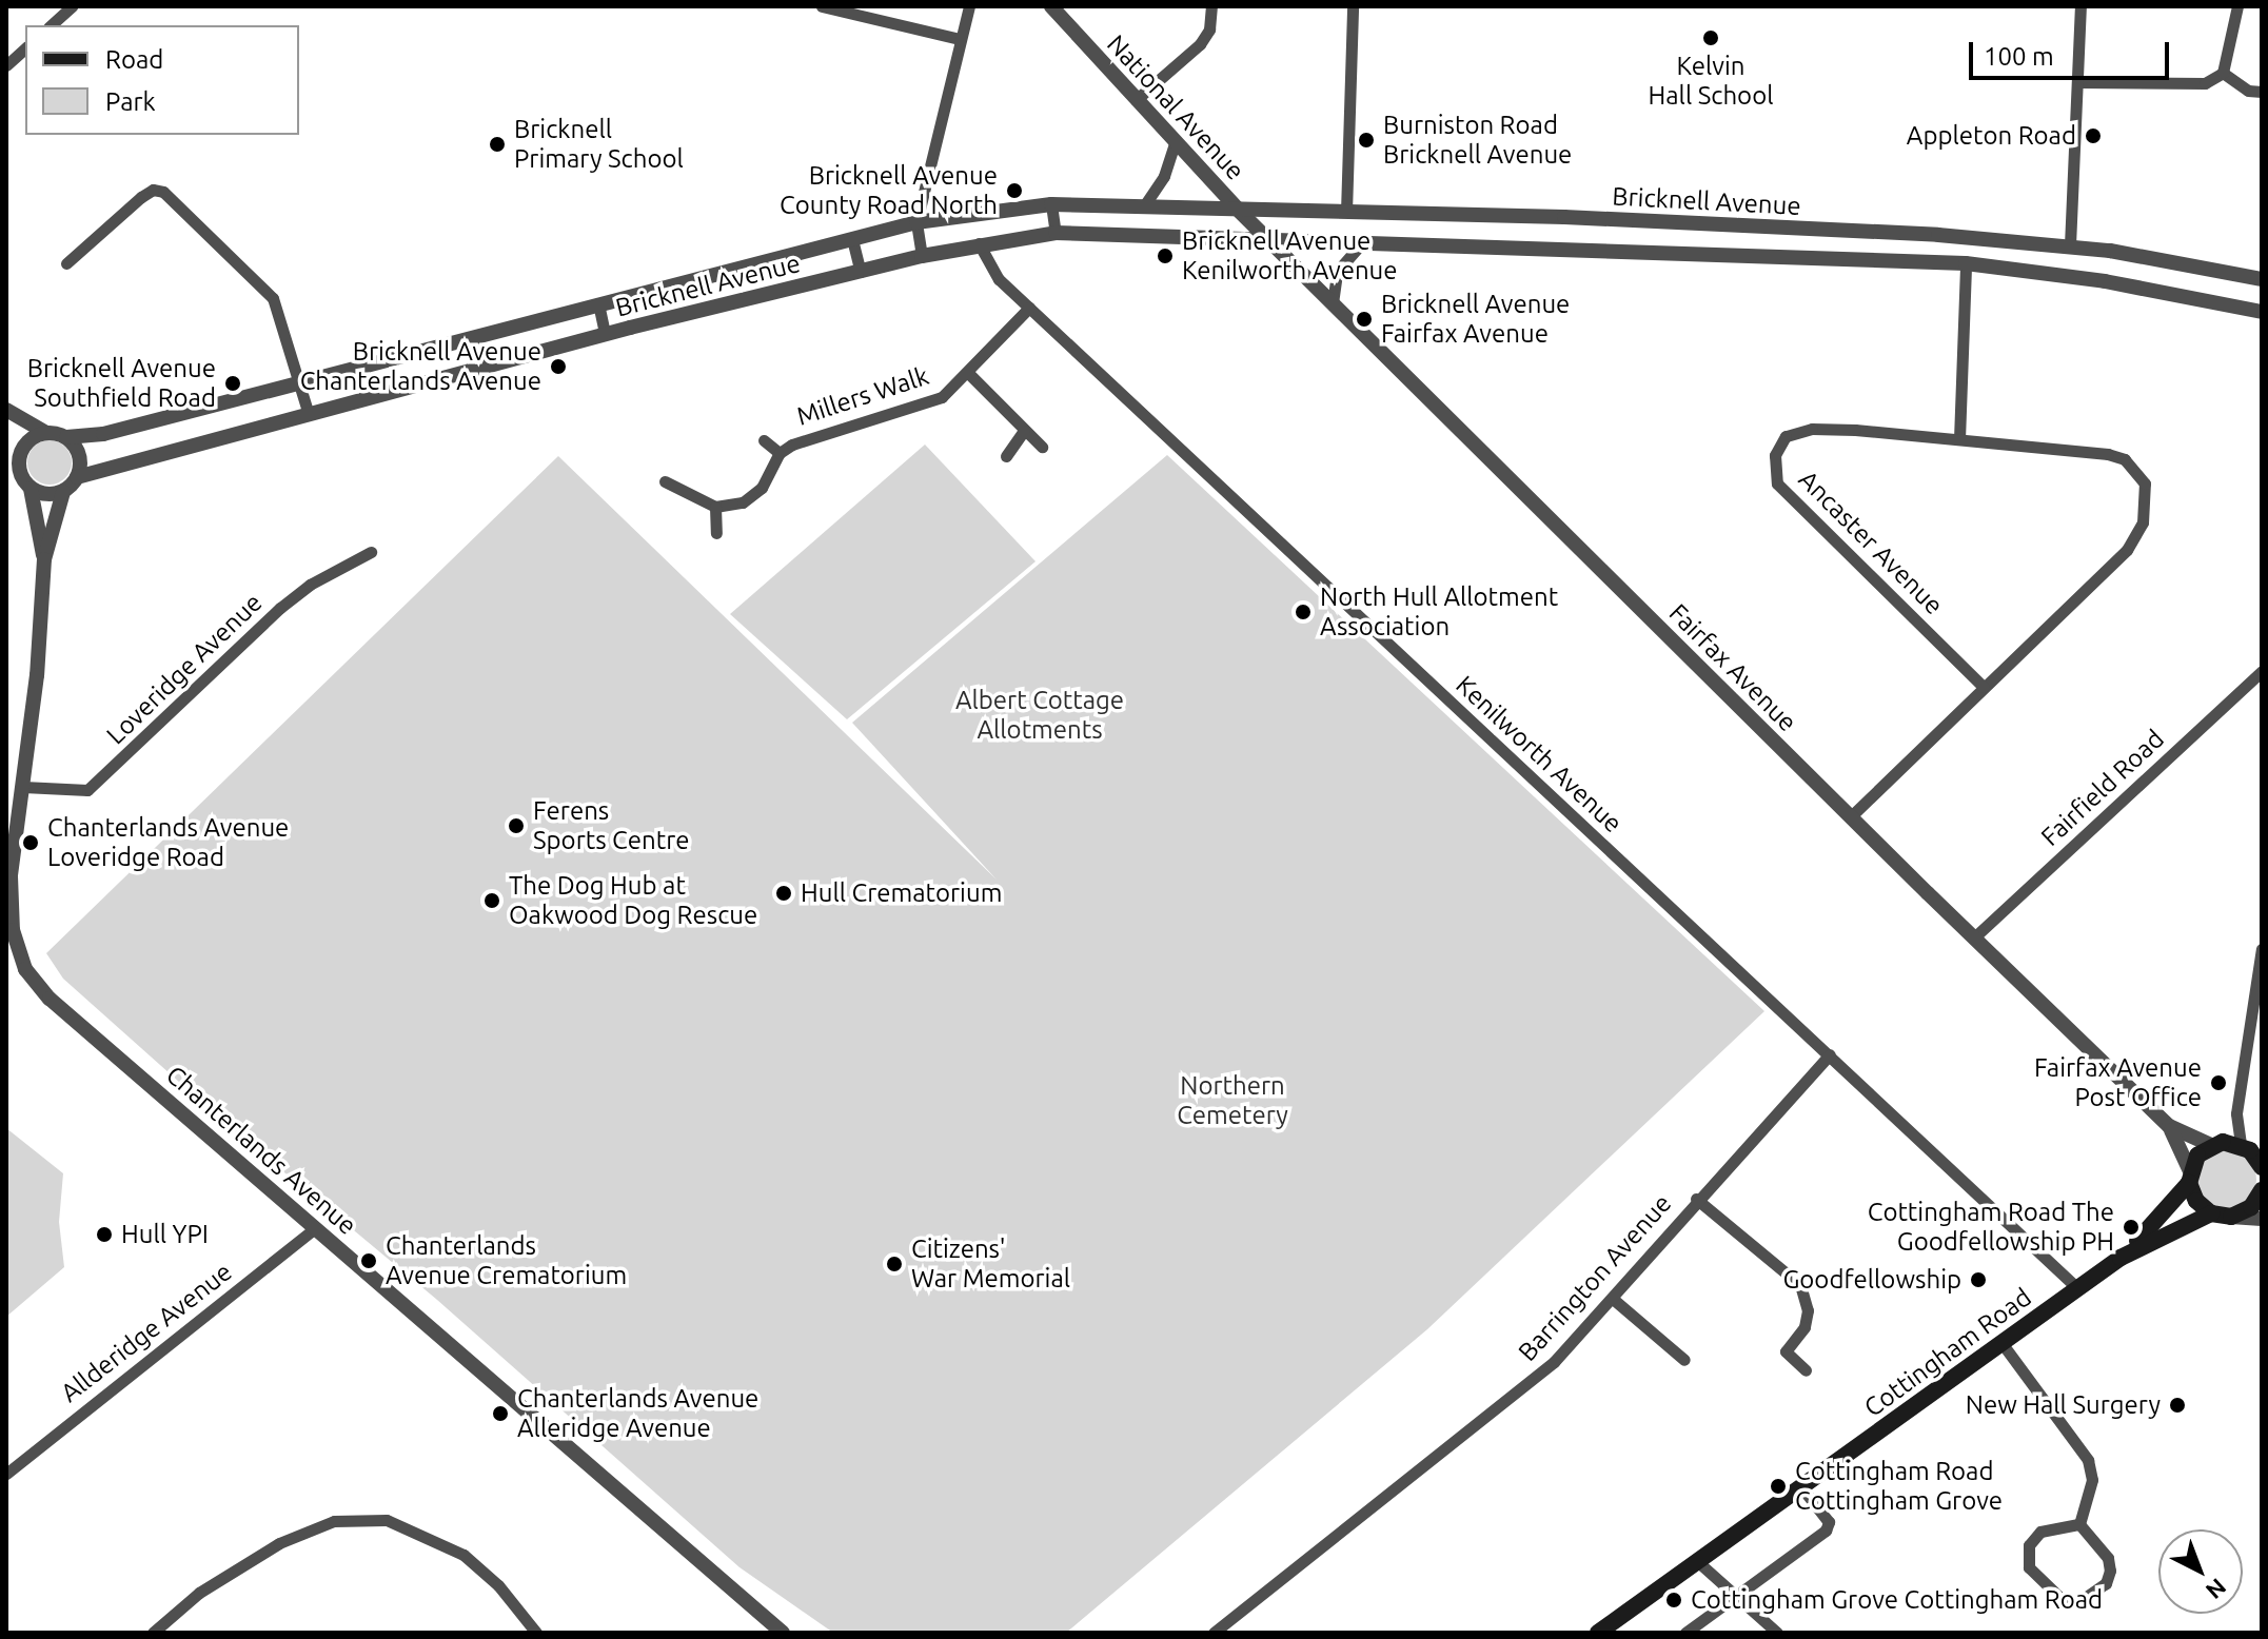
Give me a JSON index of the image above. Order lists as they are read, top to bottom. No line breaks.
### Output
{"streets":{"main road":["Cottingham Road"],"street":["National Avenue","Bricknell Avenue","Millers Walk","Ancaster Avenue","Fairfax Avenue","Loveridge Avenue","Kenilworth Avenue","Fairfield Road","Chanterlands Avenue","Barrington Avenue","Allderidge Avenue"]},"crossings":[["National Avenue","Bricknell Avenue"],["National Avenue","Fairfax Avenue"],["Bricknell Avenue","Fairfax Avenue"],["Bricknell Avenue","Kenilworth Avenue"],["Bricknell Avenue","Chanterlands Avenue"],["Millers Walk","Kenilworth Avenue"],["Ancaster Avenue","Fairfax Avenue"],["Fairfax Avenue","Fairfield Road"],["Fairfax Avenue","Cottingham Road"],["Loveridge Avenue","Chanterlands Avenue"],["Kenilworth Avenue","Barrington Avenue"],["Kenilworth Avenue","Cottingham Road"],["Chanterlands Avenue","Allderidge Avenue"]],"parks":["Albert Cottage Allotments","Northern Cemetery"],"places":["Kelvin Hall School","Appleton Road","Burniston Road Bricknell Avenue","Bricknell Primary School","Bricknell Avenue County Road North","Bricknell Avenue Kenilworth Avenue","Bricknell Avenue Fairfax Avenue","Bricknell Avenue Chanterlands Avenue","Bricknell Avenue Southfield Road","North Hull Allotment Association","Ferens Sports Centre","Chanterlands Avenue Loveridge Road","Hull Crematorium","The Dog Hub at Oakwood Dog Rescue","Fairfax Avenue Post Office","Cottingham Road The Goodfellowship PH","Hull YPI","Chanterlands Avenue Crematorium","Citizens' War Memorial","Goodfellowship","New Hall Surgery","Chanterlands Avenue Alleridge Avenue","Cottingham Road Cottingham Grove","Cottingham Grove Cottingham Road"],"legend":["Road","Park"],"scale_bar":"100 m","north":"bottom right"}
